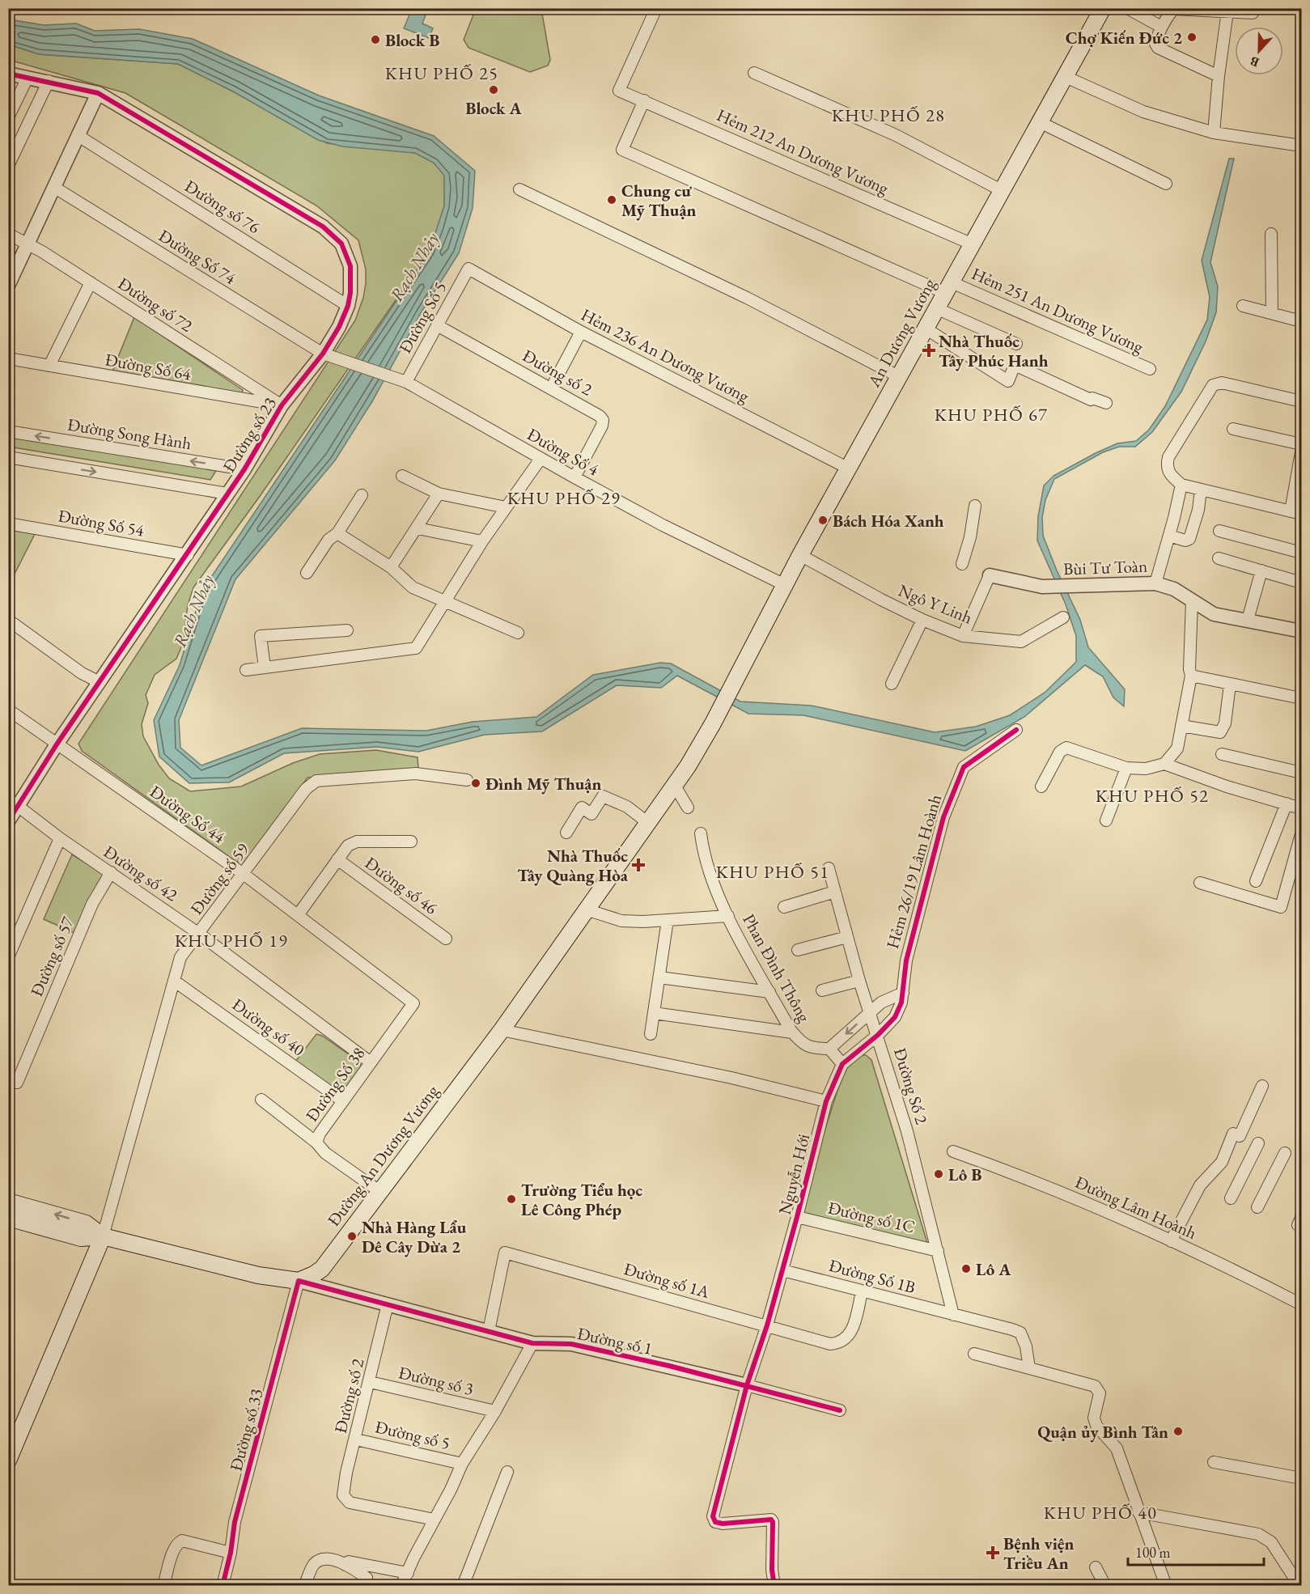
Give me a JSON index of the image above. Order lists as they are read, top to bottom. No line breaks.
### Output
{"streets":{"main road":["An Dương Vương","Đường An Dương Vương"],"street":["Hẻm 212 An Dương Vương","Đường số 76","Đường Số 74","Đường số 72","Hẻm 251 An Dương Vương","Đường Số 5","Hẻm 236 An Dương Vương","Đường Số 64","Đường số 2","Đường Song Hành","Đường số 23","Đường Số 4","Đường Số 54","Bùi Tư Toàn","Ngô Y Linh","Đường Số 44","Hẻm 26/19 Lâm Hoành","Đường số 42","Đường số 59","Đường số 46","Đường số 57","Phan Đình Thông","Đường số 40","Đường Số 38","Đường Số 2","Nguyễn Hới","Đường Lâm Hoành","Đường số 1C","Đường Số 1B","Đường số 1A","Đường số 1","Đường số 3","Đường số 33","Đường số 5"]},"crossings":[["Hẻm 212 An Dương Vương","Hẻm 251 An Dương Vương"],["Hẻm 212 An Dương Vương","An Dương Vương"],["Đường số 76","Đường số 23"],["Đường Số 74","Đường Số 5"],["Đường Số 74","Đường số 23"],["Đường Số 74","Đường Số 4"],["Đường số 72","Đường Số 64"],["Đường số 72","Đường số 23"],["Hẻm 251 An Dương Vương","An Dương Vương"],["Đường Số 5","Hẻm 236 An Dương Vương"],["Đường Số 5","Đường số 2"],["Đường Số 5","Đường Số 4"],["An Dương Vương","Hẻm 236 An Dương Vương"],["An Dương Vương","Đường Số 4"],["An Dương Vương","Ngô Y Linh"],["An Dương Vương","Đường An Dương Vương"],["Đường Số 64","Đường số 23"],["Đường số 2","Đường Số 4"],["Đường số 2","Đường số 1"],["Đường số 2","Đường số 3"],["Đường số 2","Đường số 5"],["Đường Song Hành","Đường số 23"],["Đường số 23","Đường Số 54"],["Đường số 23","Đường Số 44"],["Đường số 23","Đường số 42"],["Đường Số 44","Đường số 59"],["Đường Số 44","Đường Số 38"],["Hẻm 26/19 Lâm Hoành","Nguyễn Hới"],["Đường số 42","Đường số 59"],["Đường số 42","Đường số 57"],["Đường số 42","Đường Số 38"],["Đường số 59","Đường số 40"],["Phan Đình Thông","Đường An Dương Vương"],["Đường số 40","Đường Số 38"],["Đường Số 38","Đường An Dương Vương"],["Đường Số 2","Nguyễn Hới"],["Đường Số 2","Đường số 1C"],["Đường Số 2","Đường Số 1B"],["Đường An Dương Vương","Đường số 1"],["Đường An Dương Vương","Đường số 33"],["Nguyễn Hới","Đường số 1C"],["Nguyễn Hới","Đường Số 1B"],["Nguyễn Hới","Đường số 1A"],["Nguyễn Hới","Đường số 1"],["Đường Số 1B","Đường số 1A"],["Đường số 1A","Đường số 1"],["Đường số 1","Đường số 33"]],"districts":["KHU PHỐ 25","KHU PHỐ 28","KHU PHỐ 67","KHU PHỐ 29","KHU PHỐ 52","KHU PHỐ 51","KHU PHỐ 19","KHU PHỐ 40"],"water":["Rạch Nhảy"],"places":{"other":["Chợ Kiến Đức 2","Block B","Block A","Chung cư Mỹ Thuận","Bách Hóa Xanh","Đình Mỹ Thuận","Lô B","Trường Tiểu học Lê Công Phép","Nhà Hàng Lẩu Dê Cây Dừa 2","Lô A","Quận ủy Bình Tân"],"health":["Nhà Thuốc Tây Phúc Hanh","Nhà Thuốc Tây Quàng Hòa","Bệnh viện Triều An"]},"scale_bar":"100 m","north":"bottom"}
